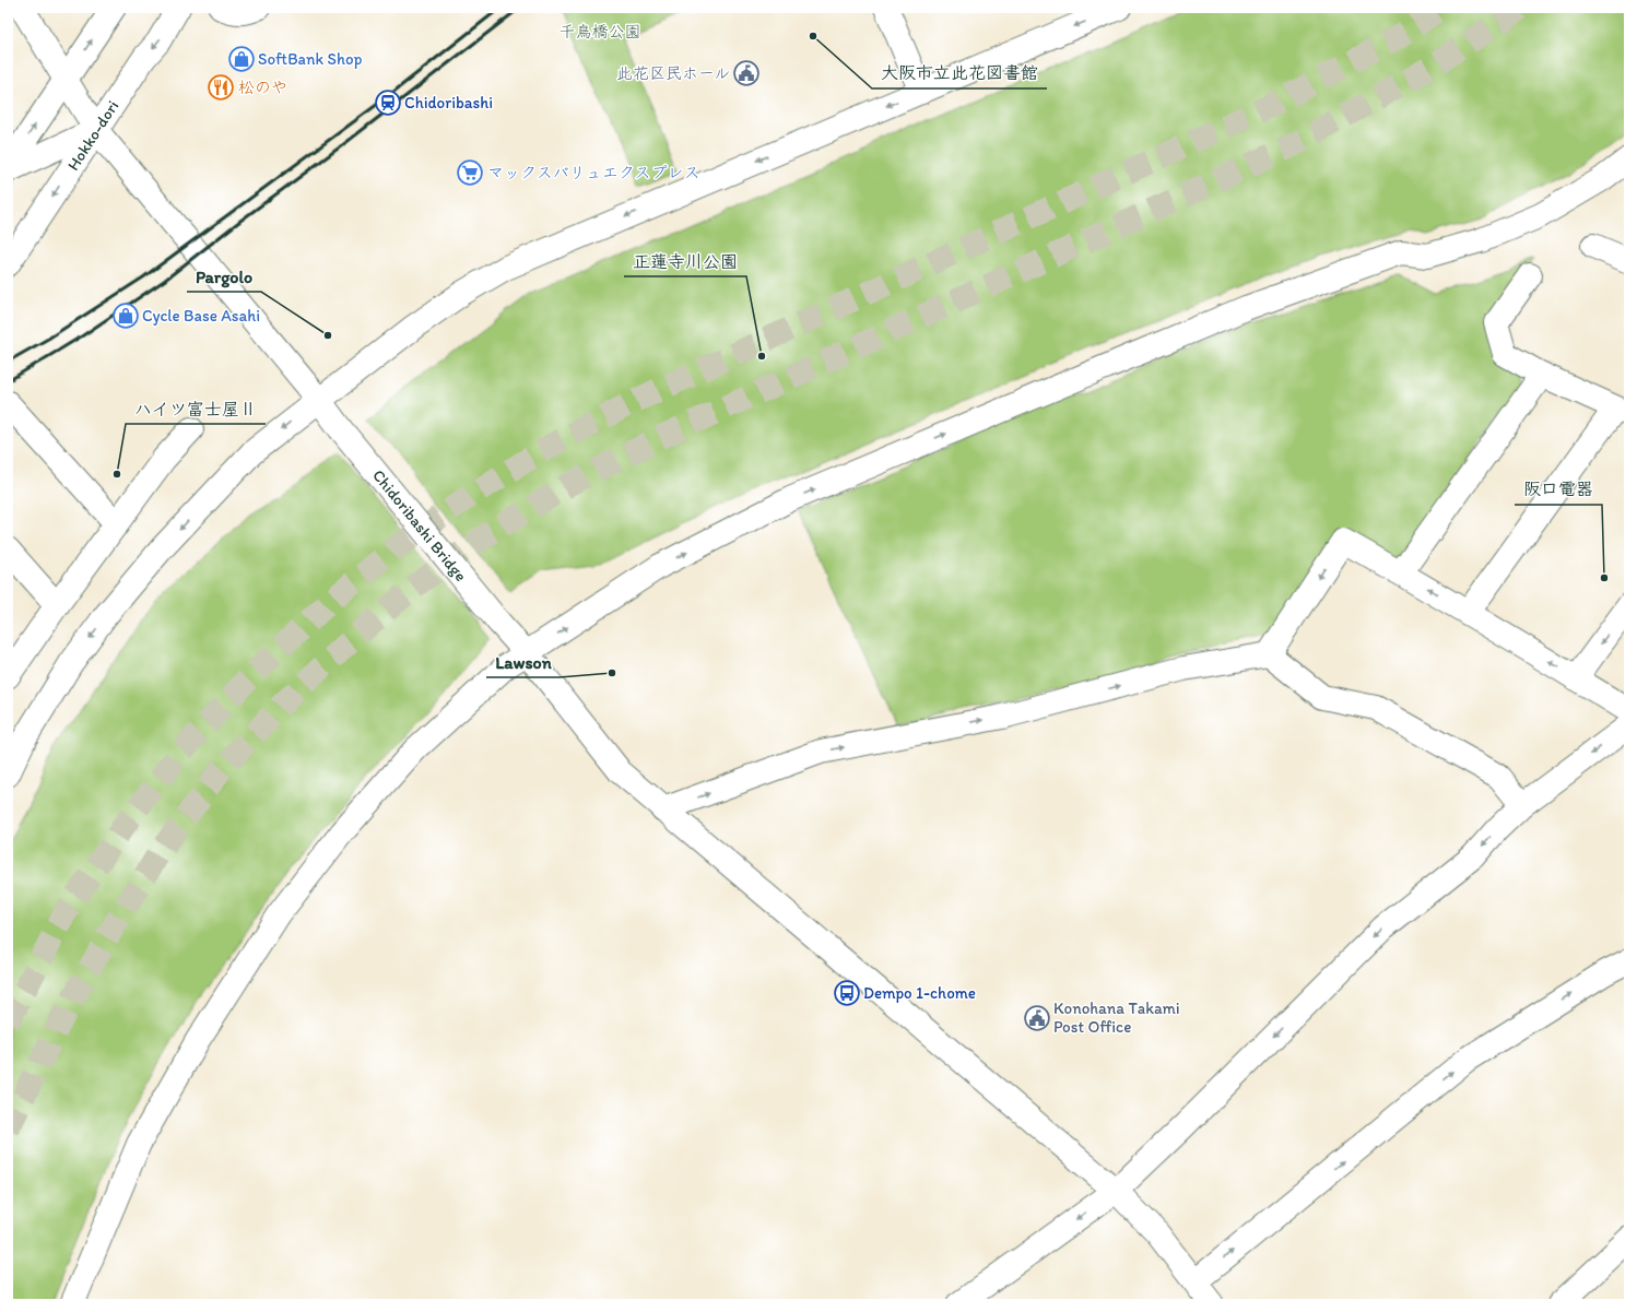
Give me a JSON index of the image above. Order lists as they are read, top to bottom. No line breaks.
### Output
{"streets":{"street":["Hokko-dori","Chidoribashi Bridge"]},"crossings":[["Hokko-dori","Chidoribashi Bridge"]],"parks":["千鳥橋公園"],"places":{"other":["大阪市立此花図書館","Pargolo","正蓮寺川公園","ハイツ富士屋Ⅱ","阪口電器","Lawson"],"shop":["SoftBank Shop","Cycle Base Asahi"],"public building":["此花区民ホール","Konohana Takami Post Office"],"restaurant":["松のや"],"station":["Chidoribashi"],"supermarket":["マックスバリュエクスプレス"],"bus stop":["Dempo 1-chome"]}}
